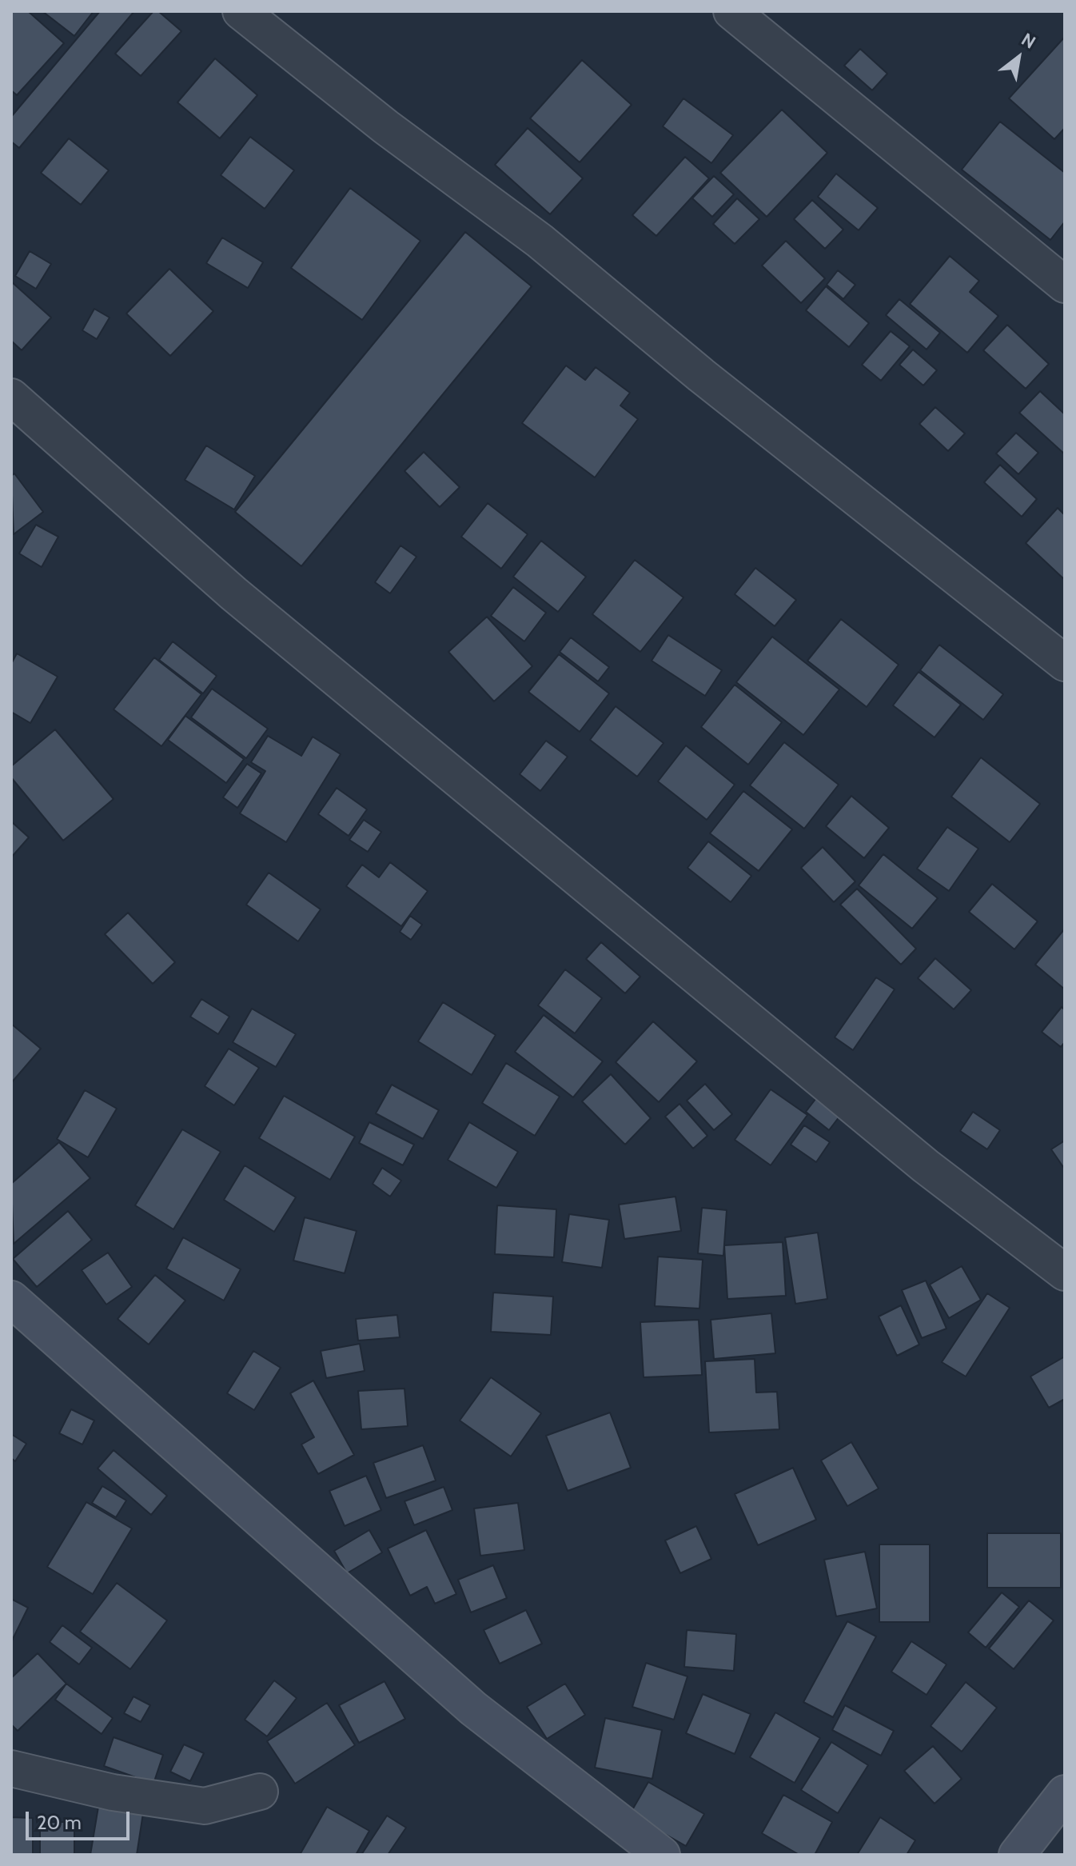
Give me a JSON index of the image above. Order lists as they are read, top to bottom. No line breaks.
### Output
{"scale_bar":"20 m","north":"top right"}
